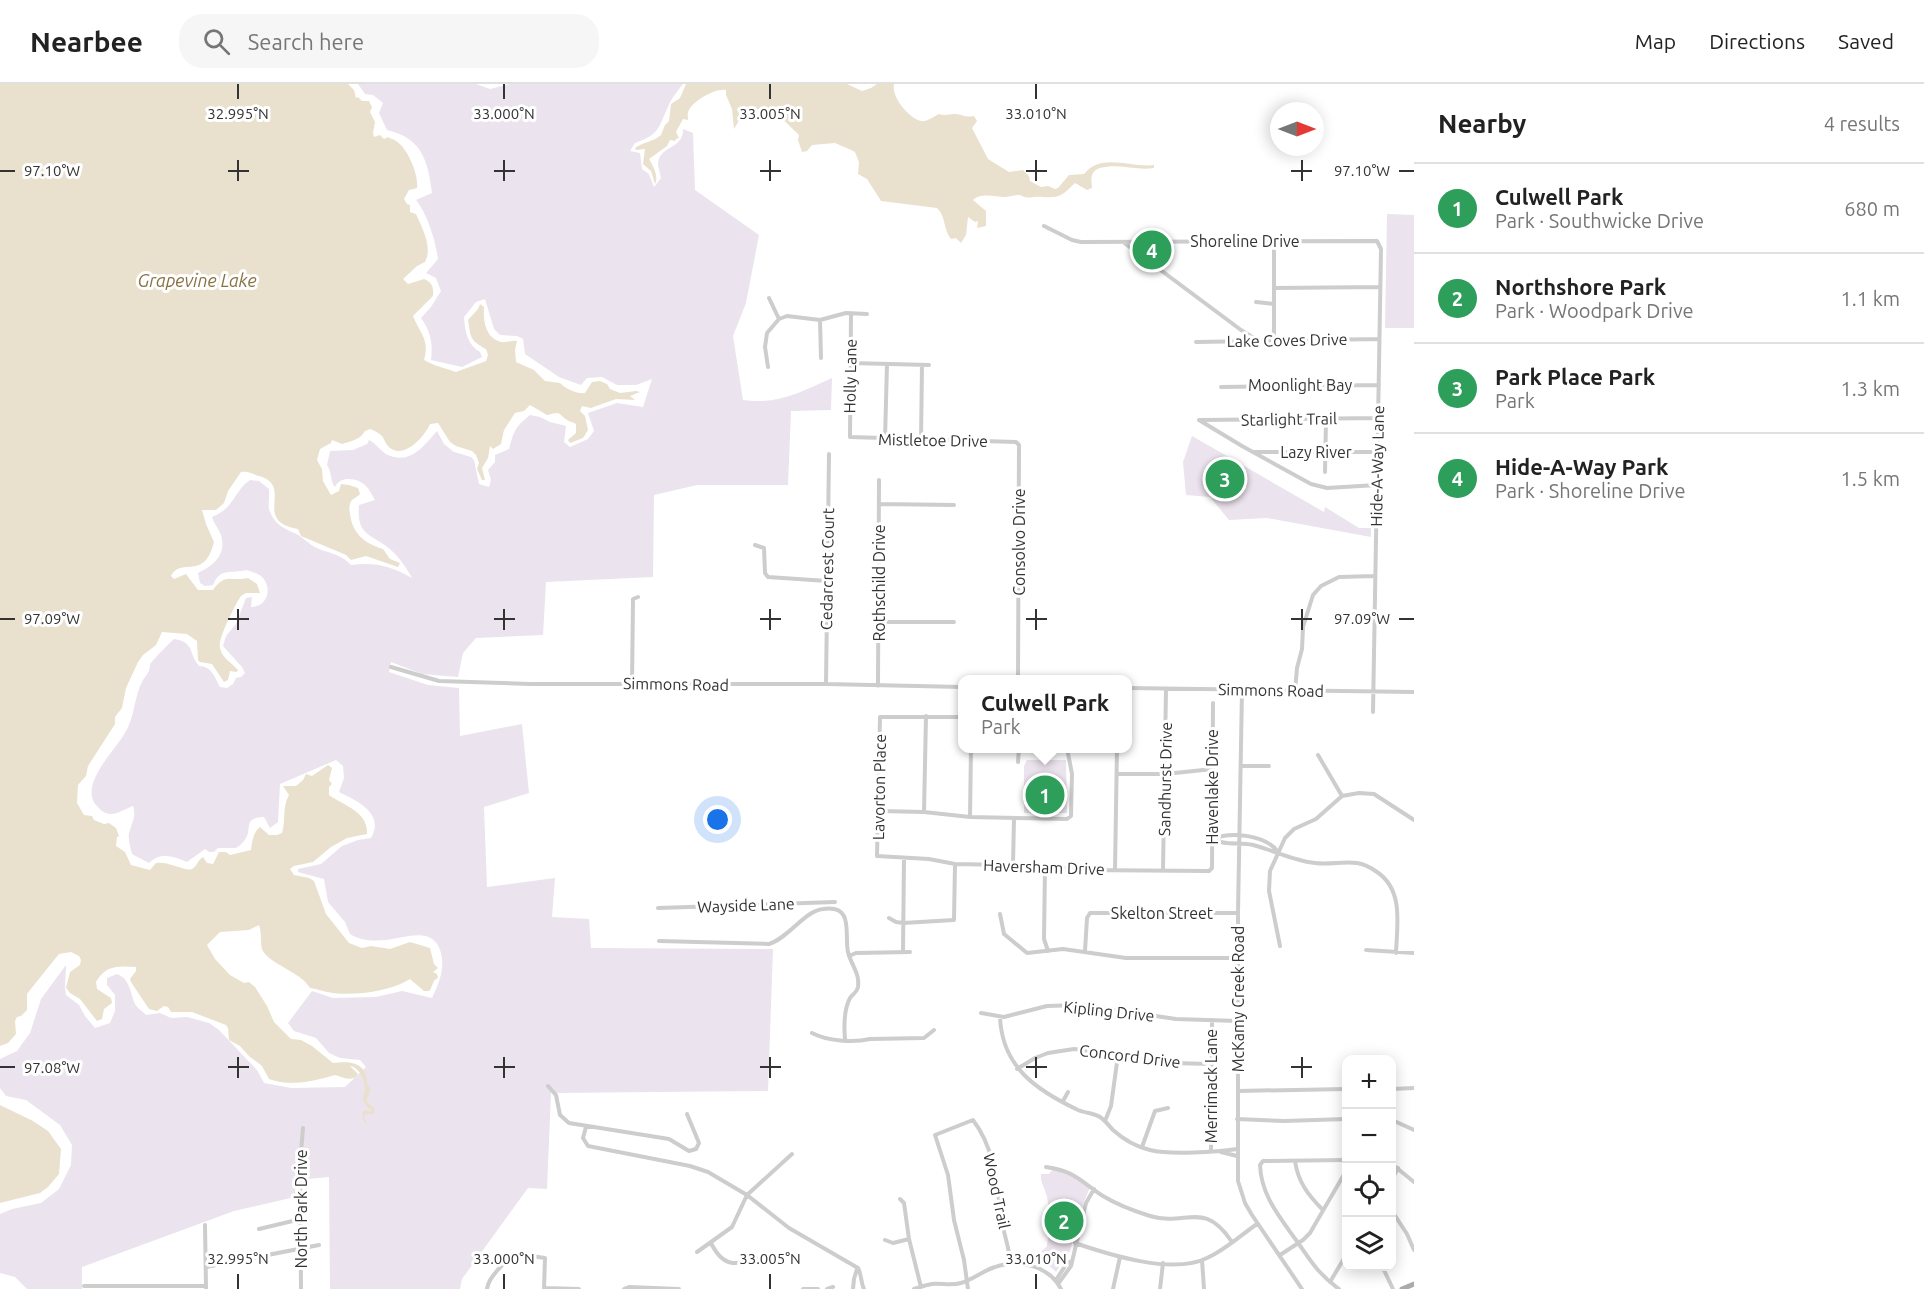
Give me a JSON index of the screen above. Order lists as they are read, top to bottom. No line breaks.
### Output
{"streets":{"street":["Shoreline Drive","Lake Coves Drive","Holly Lane","Moonlight Bay","Starlight Trail","Mistletoe Drive","Lazy River","Hide-A-Way Lane","Consolvo Drive","Cedarcrest Court","Rothschild Drive","Simmons Road","Sandhurst Drive","Lavorton Place","Havenlake Drive","Haversham Drive","Wayside Lane","Skelton Street","McKamy Creek Road","Kipling Drive","Concord Drive","Merrimack Lane","Wood Trail","North Park Drive"]},"crossings":[["Shoreline Drive","Hide-A-Way Lane"],["Lake Coves Drive","Hide-A-Way Lane"],["Holly Lane","Mistletoe Drive"],["Moonlight Bay","Hide-A-Way Lane"],["Starlight Trail","Lazy River"],["Starlight Trail","Hide-A-Way Lane"],["Mistletoe Drive","Consolvo Drive"],["Lazy River","Hide-A-Way Lane"],["Hide-A-Way Lane","Simmons Road"],["Cedarcrest Court","Simmons Road"],["Rothschild Drive","Simmons Road"],["Simmons Road","Sandhurst Drive"],["Simmons Road","McKamy Creek Road"],["Sandhurst Drive","Haversham Drive"],["Lavorton Place","Haversham Drive"],["Havenlake Drive","Haversham Drive"],["Skelton Street","McKamy Creek Road"],["McKamy Creek Road","Kipling Drive"],["Kipling Drive","Merrimack Lane"],["Concord Drive","Merrimack Lane"]],"water":["Grapevine Lake"],"north":"right","page":{"header":"Nearbee","search":"Search here","nav":["Map","Directions","Saved"],"heading":["Nearby","4 results"],"list":[{"mark":"1","name":"Culwell Park","note":"Park · Southwicke Drive","value":"680 m"},{"mark":"2","name":"Northshore Park","note":"Park · Woodpark Drive","value":"1.1 km"},{"mark":"3","name":"Park Place Park","note":"Park","value":"1.3 km"},{"mark":"4","name":"Hide-A-Way Park","note":"Park · Shoreline Drive","value":"1.5 km"}],"pins":["4","3","1","2"],"popup":["Culwell Park","Park"],"map_buttons":["+","−"]},"coordinates":["32.995°N","33.000°N","33.005°N","33.010°N","97.10°W","97.09°W","97.08°W"]}
